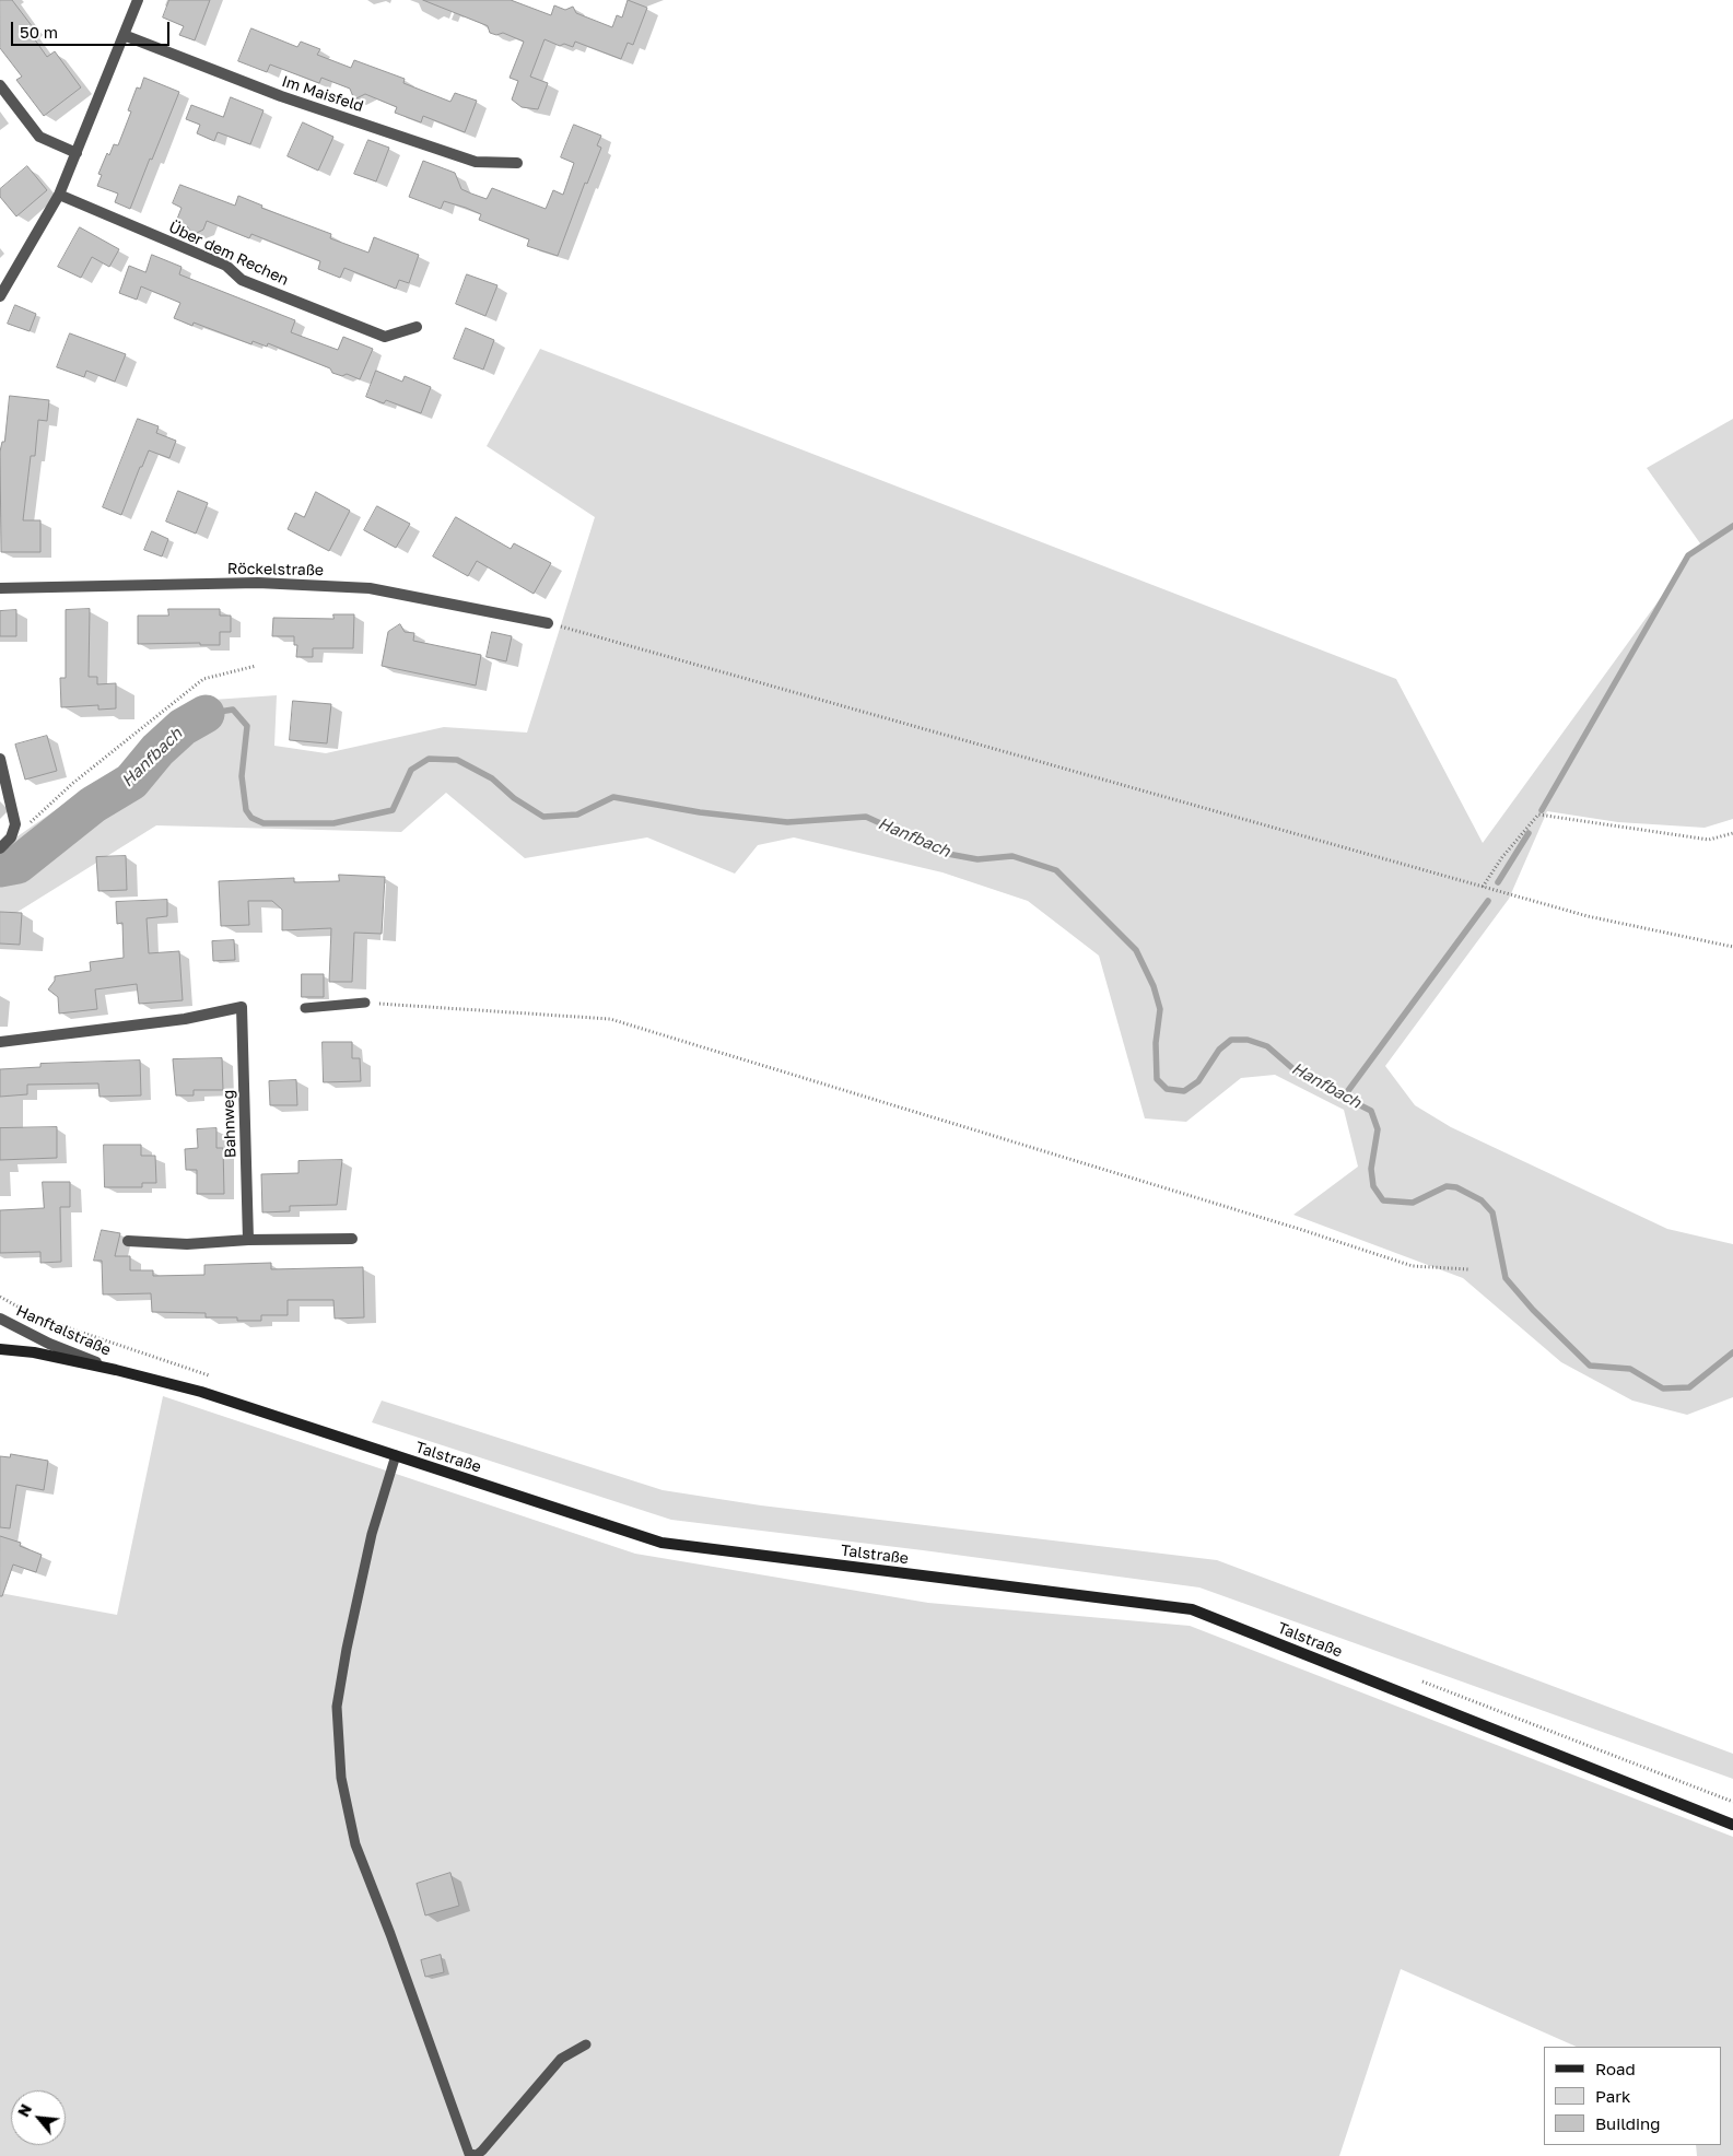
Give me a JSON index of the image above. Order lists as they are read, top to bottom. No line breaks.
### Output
{"streets":{"main road":["Talstraße"],"street":["Im Maisfeld","Über dem Rechen","Röckelstraße","Bahnweg","Hanftalstraße"]},"crossings":[["Hanftalstraße","Talstraße"]],"water":["Hanfbach"],"legend":["Road","Park","Building"],"scale_bar":"50 m","north":"top left"}
